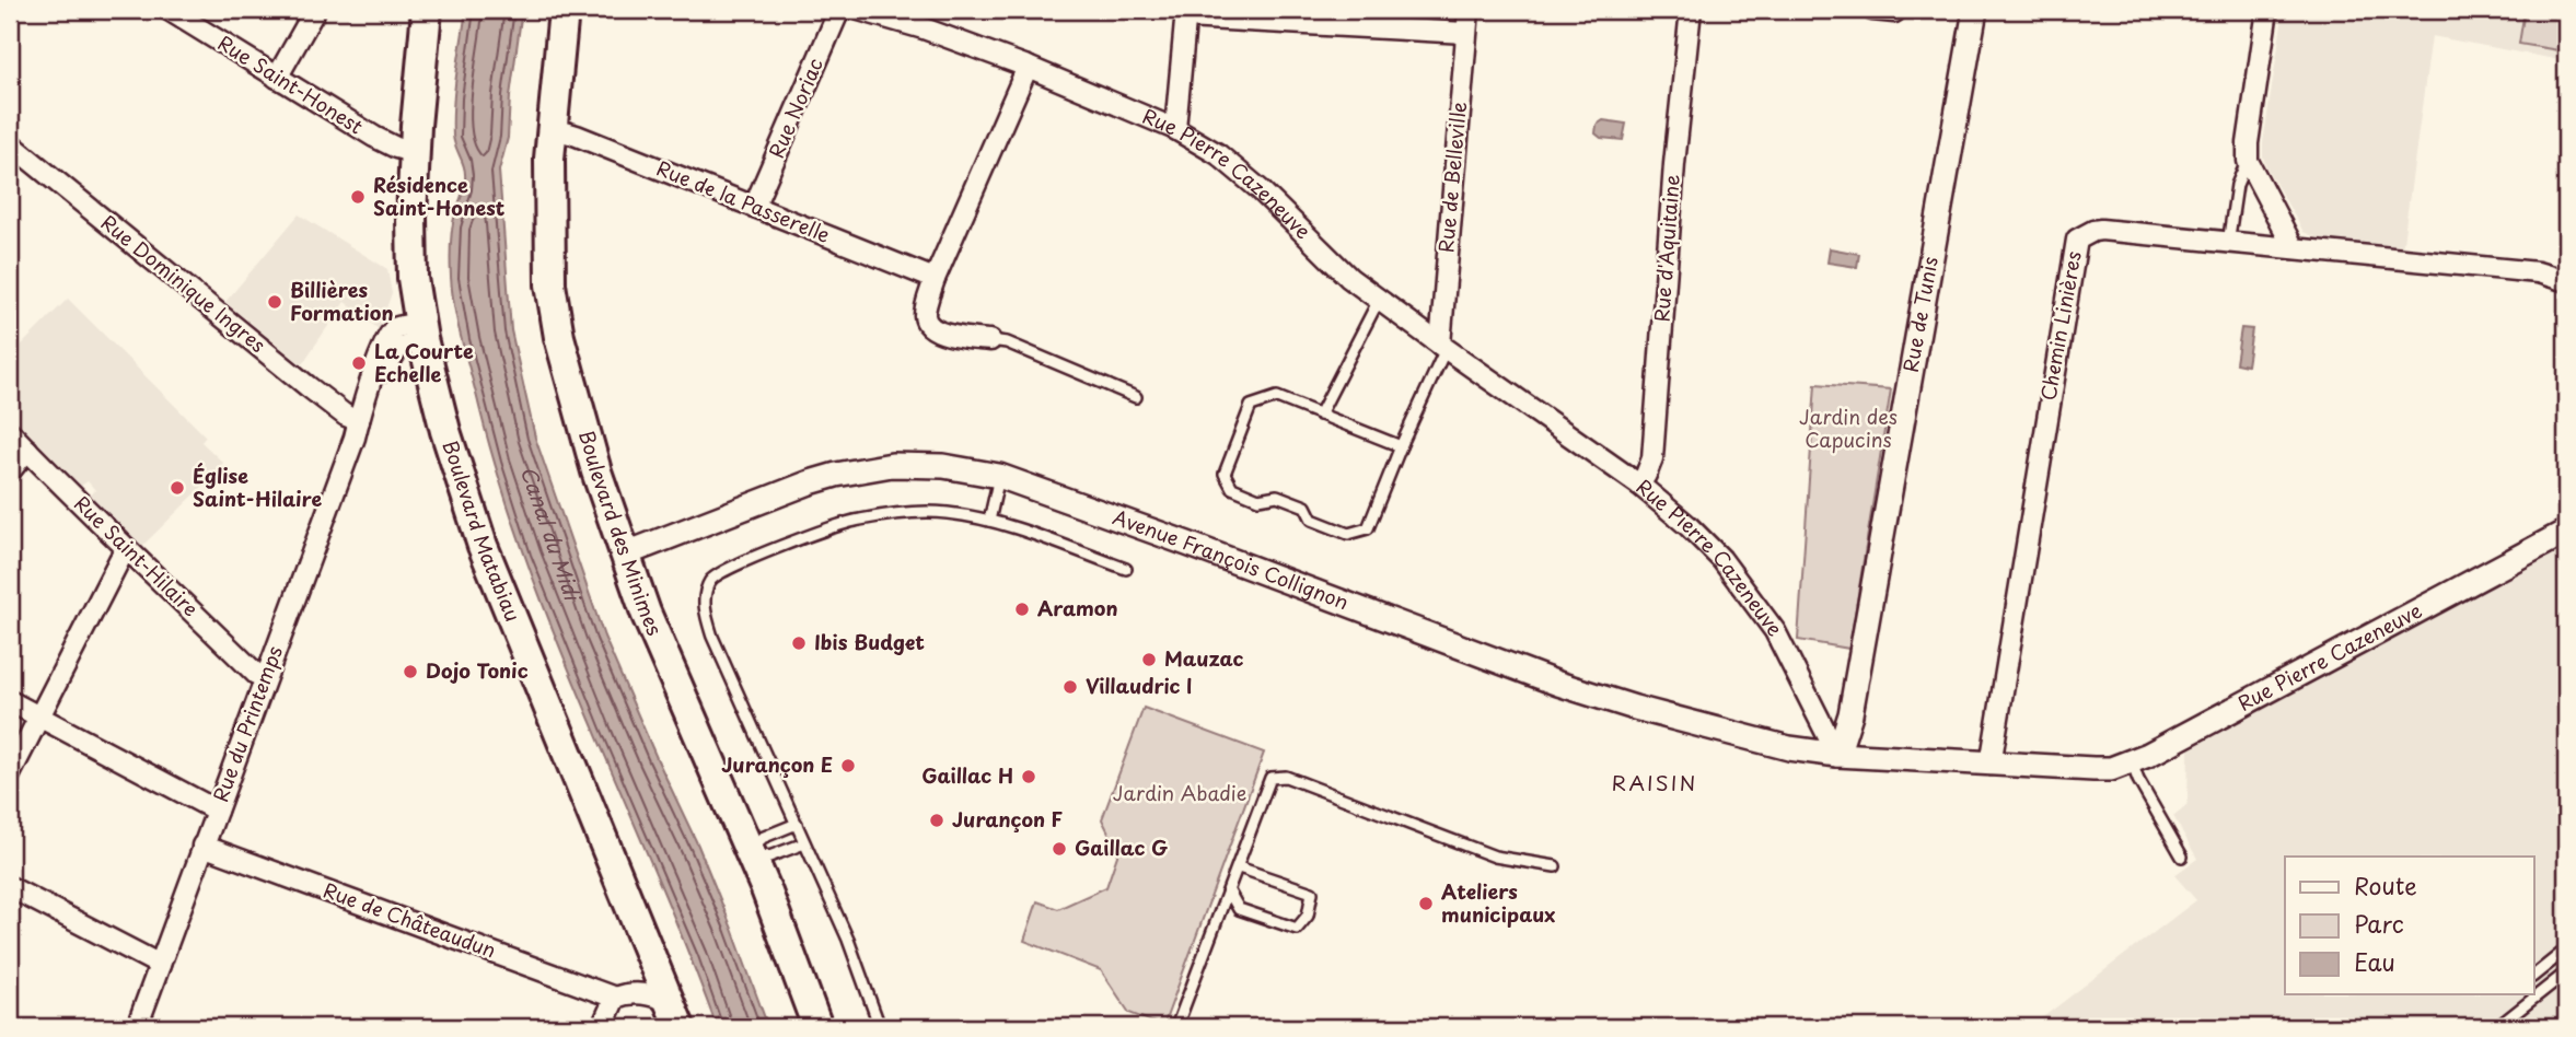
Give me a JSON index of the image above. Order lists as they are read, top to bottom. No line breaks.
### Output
{"streets":{"main road":["Boulevard Matabiau","Boulevard des Minimes"],"street":["Rue Saint-Honest","Rue Noriac","Rue Pierre Cazeneuve","Rue de Belleville","Rue de la Passerelle","Rue d'Aquitaine","Rue Dominique Ingres","Rue de Tunis","Chemin Linières","Rue Saint-Hilaire","Avenue François Collignon","Rue du Printemps","Rue de Châteaudun"]},"crossings":[["Rue Saint-Honest","Boulevard Matabiau"],["Rue Noriac","Rue de la Passerelle"],["Rue Pierre Cazeneuve","Rue de Belleville"],["Rue Pierre Cazeneuve","Rue d'Aquitaine"],["Rue Pierre Cazeneuve","Rue de Tunis"],["Rue Pierre Cazeneuve","Chemin Linières"],["Rue Pierre Cazeneuve","Avenue François Collignon"],["Rue de la Passerelle","Boulevard des Minimes"],["Rue Dominique Ingres","Rue du Printemps"],["Rue de Tunis","Avenue François Collignon"],["Boulevard Matabiau","Rue du Printemps"],["Boulevard des Minimes","Avenue François Collignon"],["Rue Saint-Hilaire","Rue du Printemps"],["Rue du Printemps","Rue de Châteaudun"]],"districts":["RAISIN"],"water":["Canal du Midi"],"parks":["Jardin des Capucins","Jardin Abadie"],"places":["Résidence Saint-Honest","Billières Formation","La Courte Echelle","Église Saint-Hilaire","Aramon","Ibis Budget","Mauzac","Dojo Tonic","Villaudric I","Jurançon E","Gaillac H","Jurançon F","Gaillac G","Ateliers municipaux"],"legend":["Route","Parc","Eau"]}
